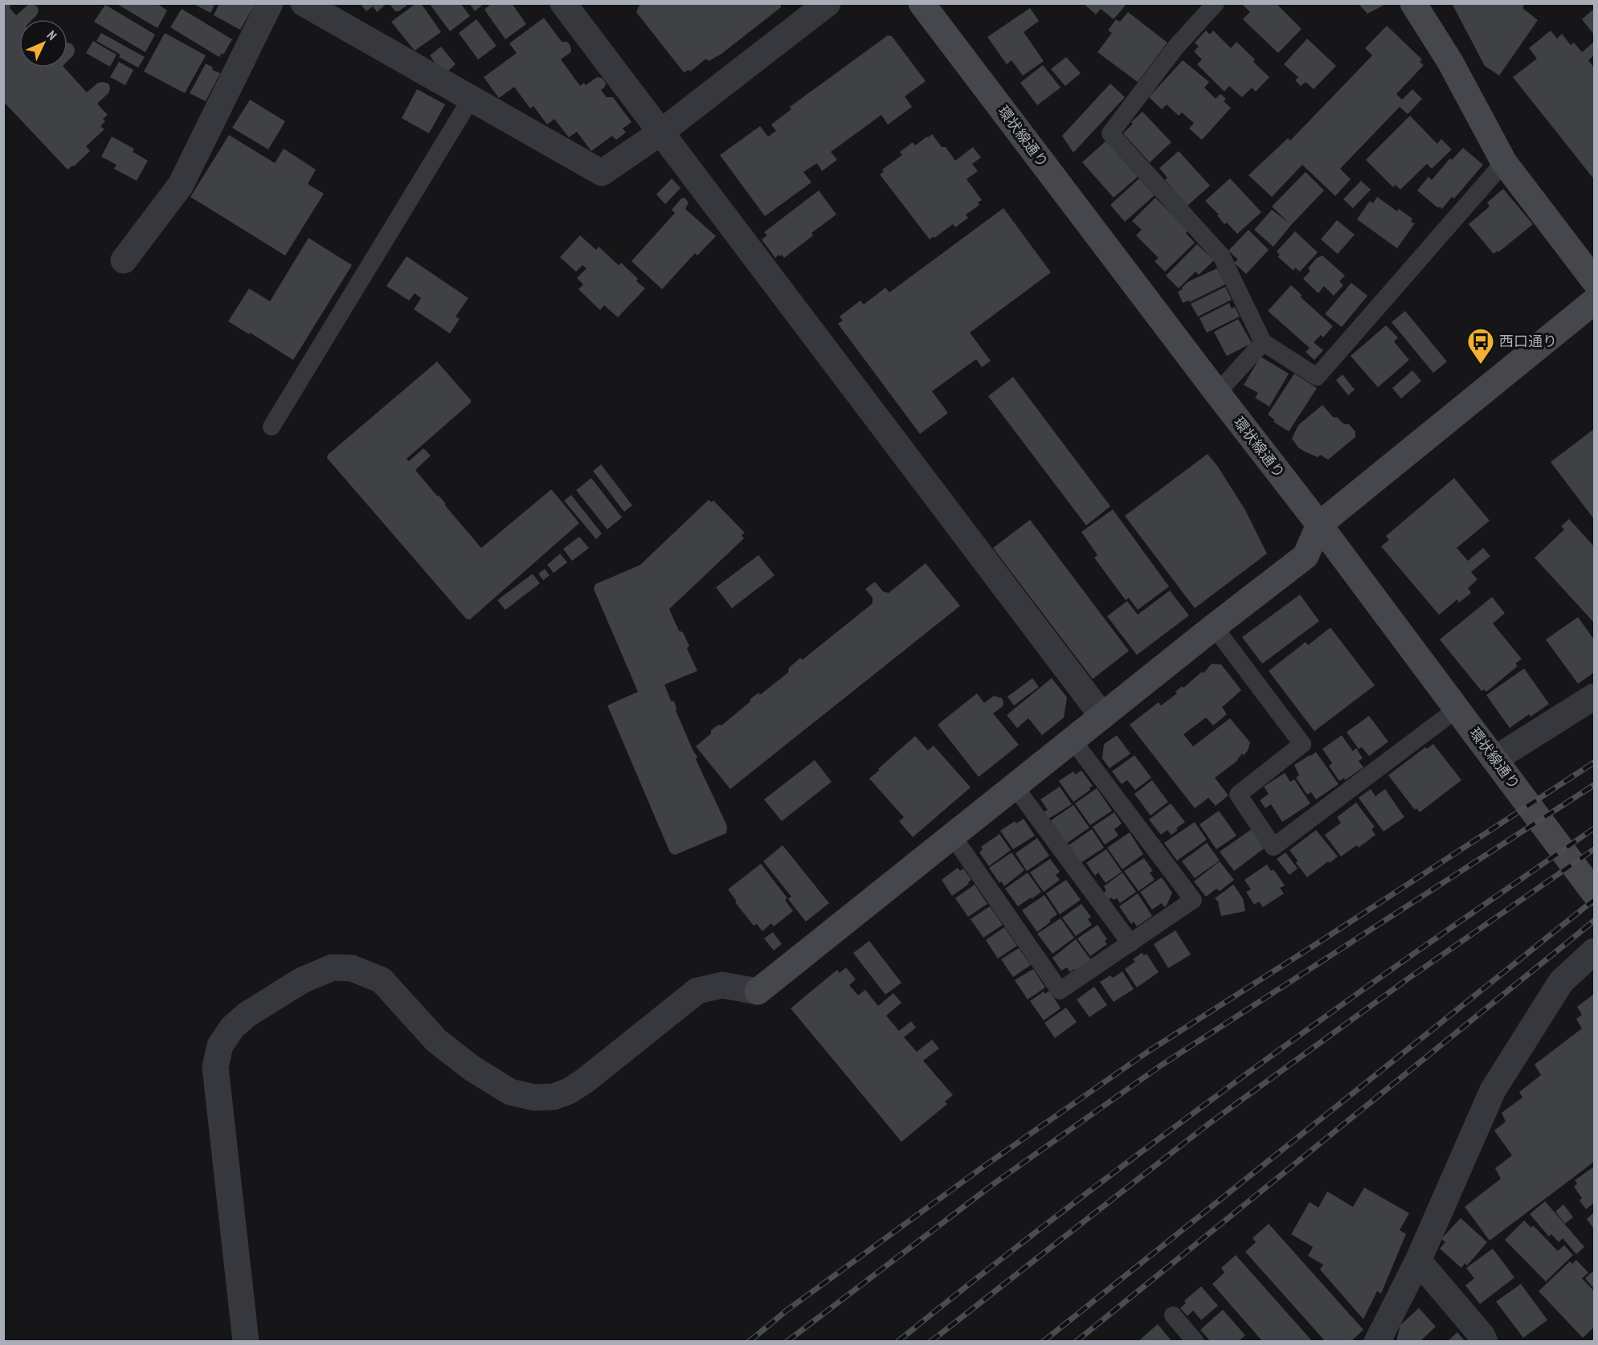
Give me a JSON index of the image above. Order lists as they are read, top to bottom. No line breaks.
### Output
{"streets":{"street":["環状線通り"]},"places":{"bus stop":["西口通り"]},"north":"top right"}
